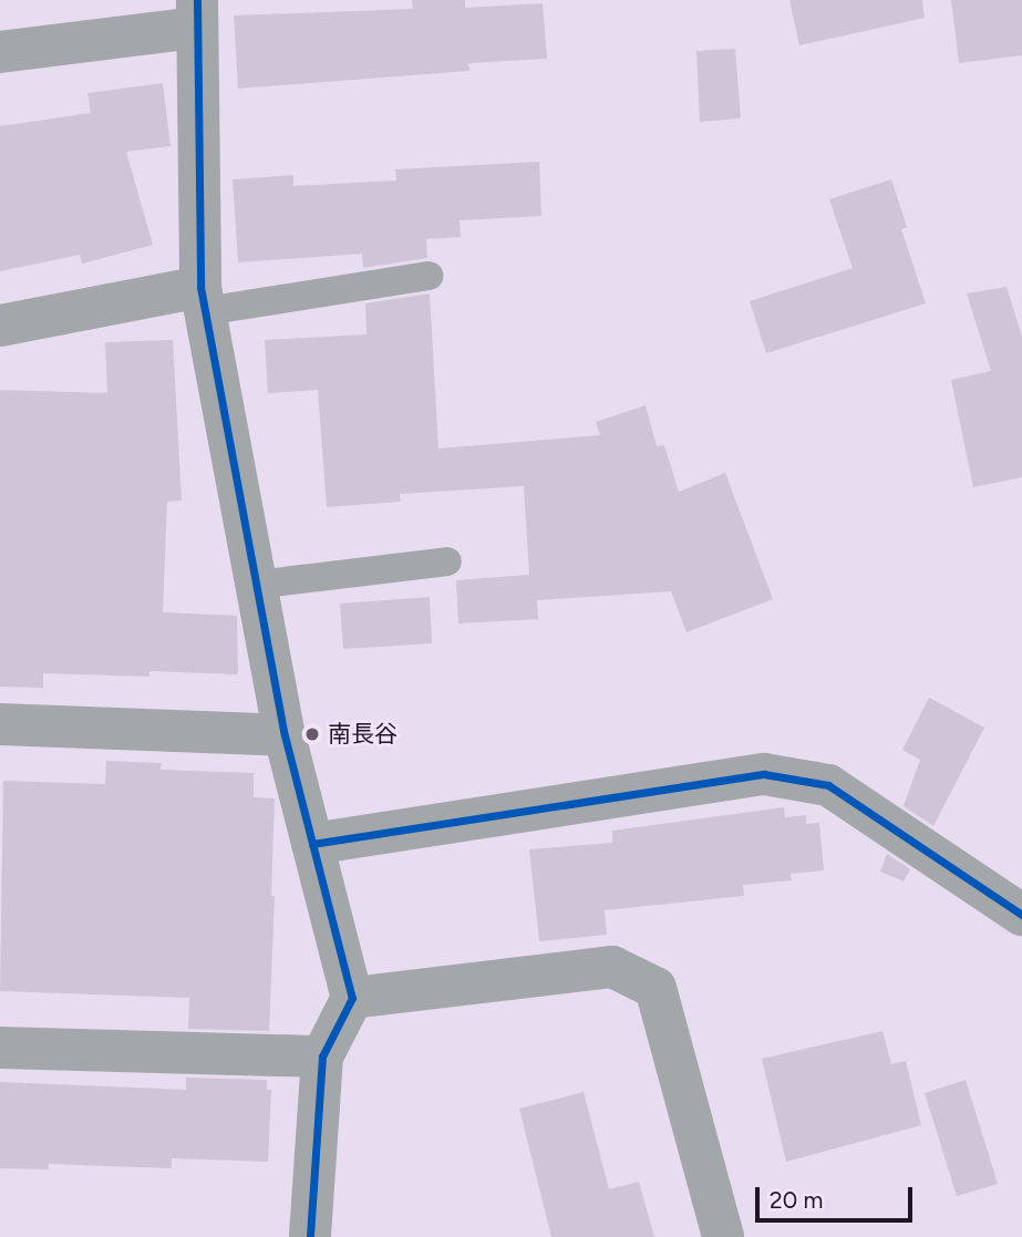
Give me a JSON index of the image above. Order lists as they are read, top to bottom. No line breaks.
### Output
{"places":["南長谷"],"scale_bar":"20 m"}
